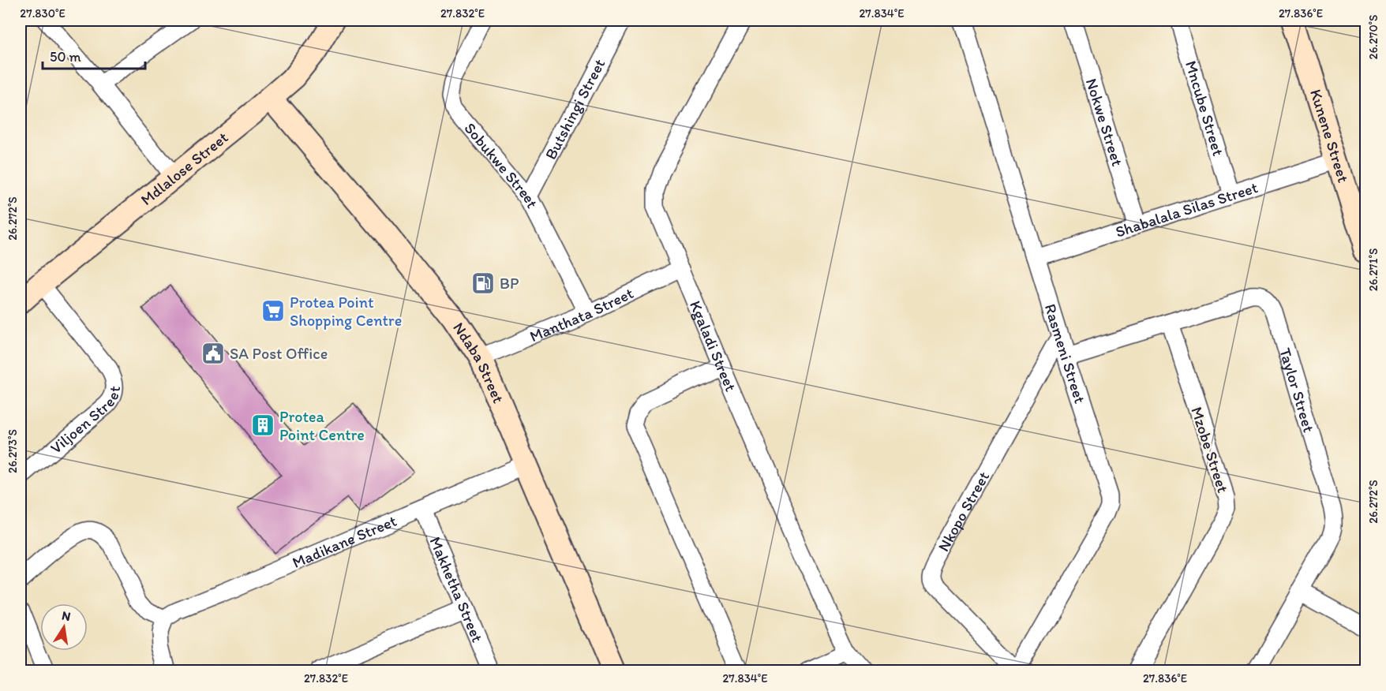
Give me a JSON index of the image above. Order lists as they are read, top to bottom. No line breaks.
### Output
{"streets":{"street":["Mncube Street","Butshingi Street","Nokwe Street","Kunene Street","Sobukwe Street","Mdlalose Street","Shabalala Silas Street","Manthata Street","Kgaladi Street","Rasmeni Street","Ndaba Street","Taylor Street","Viljoen Street","Mzobe Street","Nkopo Street","Madikane Street","Makhetha Street"]},"crossings":[["Mncube Street","Shabalala Silas Street"],["Butshingi Street","Sobukwe Street"],["Nokwe Street","Shabalala Silas Street"],["Kunene Street","Shabalala Silas Street"],["Sobukwe Street","Manthata Street"],["Mdlalose Street","Ndaba Street"],["Mdlalose Street","Viljoen Street"],["Shabalala Silas Street","Rasmeni Street"],["Manthata Street","Kgaladi Street"],["Manthata Street","Ndaba Street"],["Rasmeni Street","Taylor Street"],["Rasmeni Street","Nkopo Street"],["Ndaba Street","Madikane Street"],["Taylor Street","Mzobe Street"],["Madikane Street","Makhetha Street"]],"places":{"fuel station":["BP"],"supermarket":["Protea Point Shopping Centre"],"public building":["SA Post Office"],"building":["Protea Point Centre"]},"scale_bar":"50 m","north":"top","coordinates":["27.830°E","27.832°E","27.834°E","27.836°E","26.270°S","26.272°S","26.271°S","26.273°S"]}
